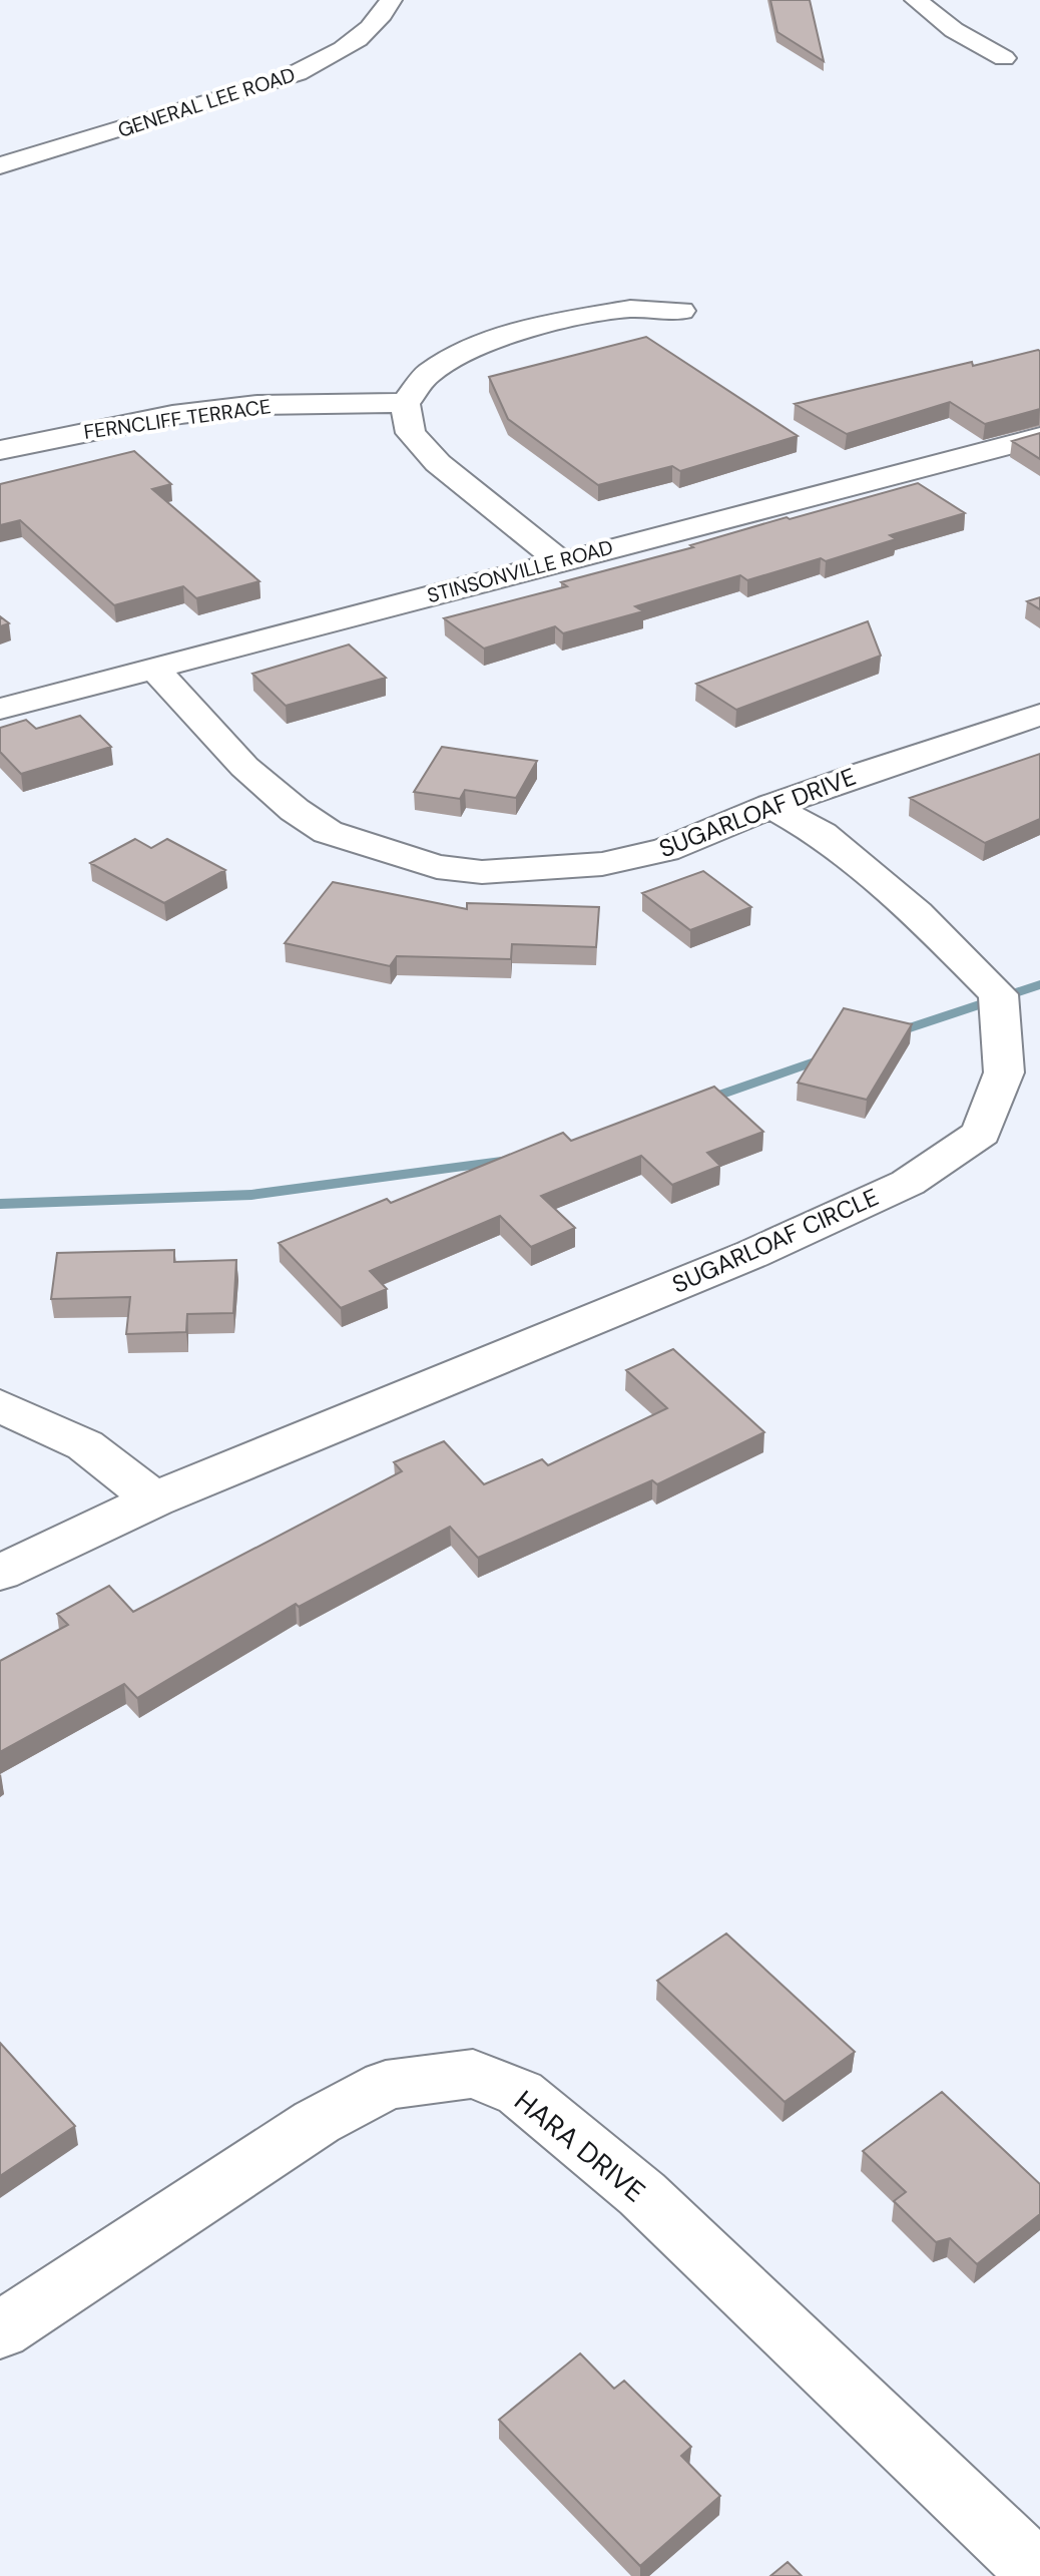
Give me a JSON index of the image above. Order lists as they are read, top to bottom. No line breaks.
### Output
{"streets":{"street":["GENERAL LEE ROAD","FERNCLIFF TERRACE","STINSONVILLE ROAD","SUGARLOAF DRIVE","SUGARLOAF CIRCLE","HARA DRIVE"]},"crossings":[["STINSONVILLE ROAD","SUGARLOAF DRIVE"],["SUGARLOAF DRIVE","SUGARLOAF CIRCLE"]]}
